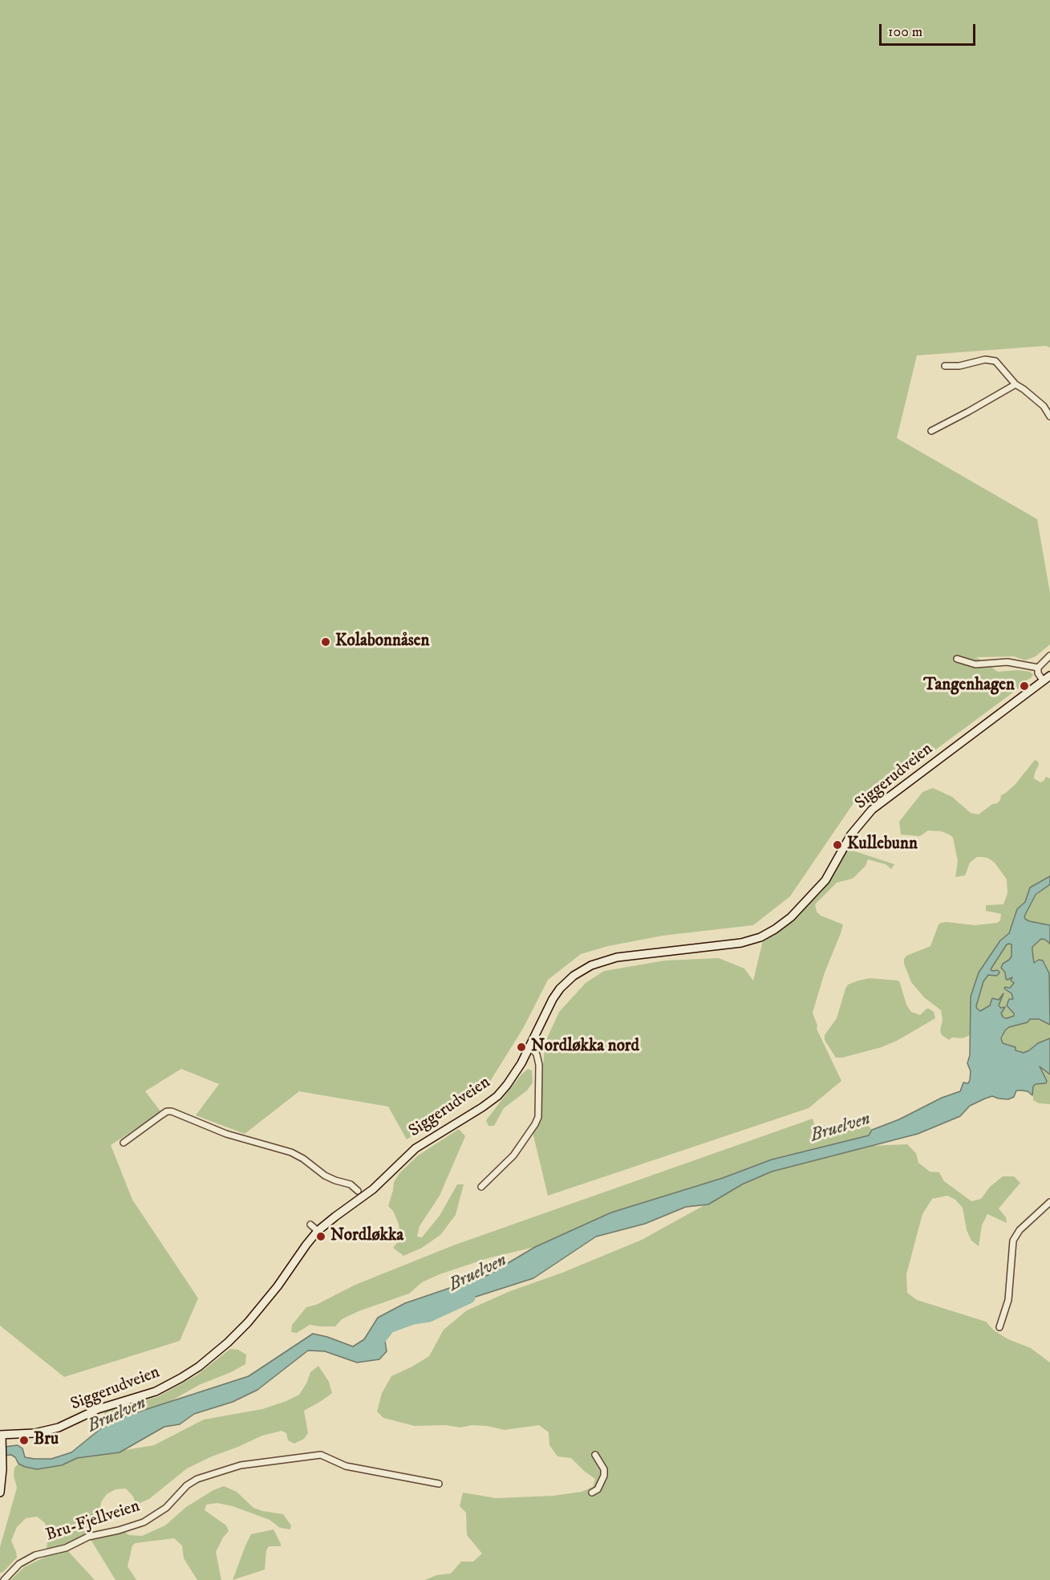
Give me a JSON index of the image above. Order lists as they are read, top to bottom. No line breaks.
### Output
{"streets":{"main road":["Siggerudveien"],"street":["Bru-Fjellveien"]},"water":["Bruelven"],"places":["Kolabonnåsen","Tangenhagen","Kullebunn","Nordløkka nord","Nordløkka","Bru"],"scale_bar":"100 m"}
